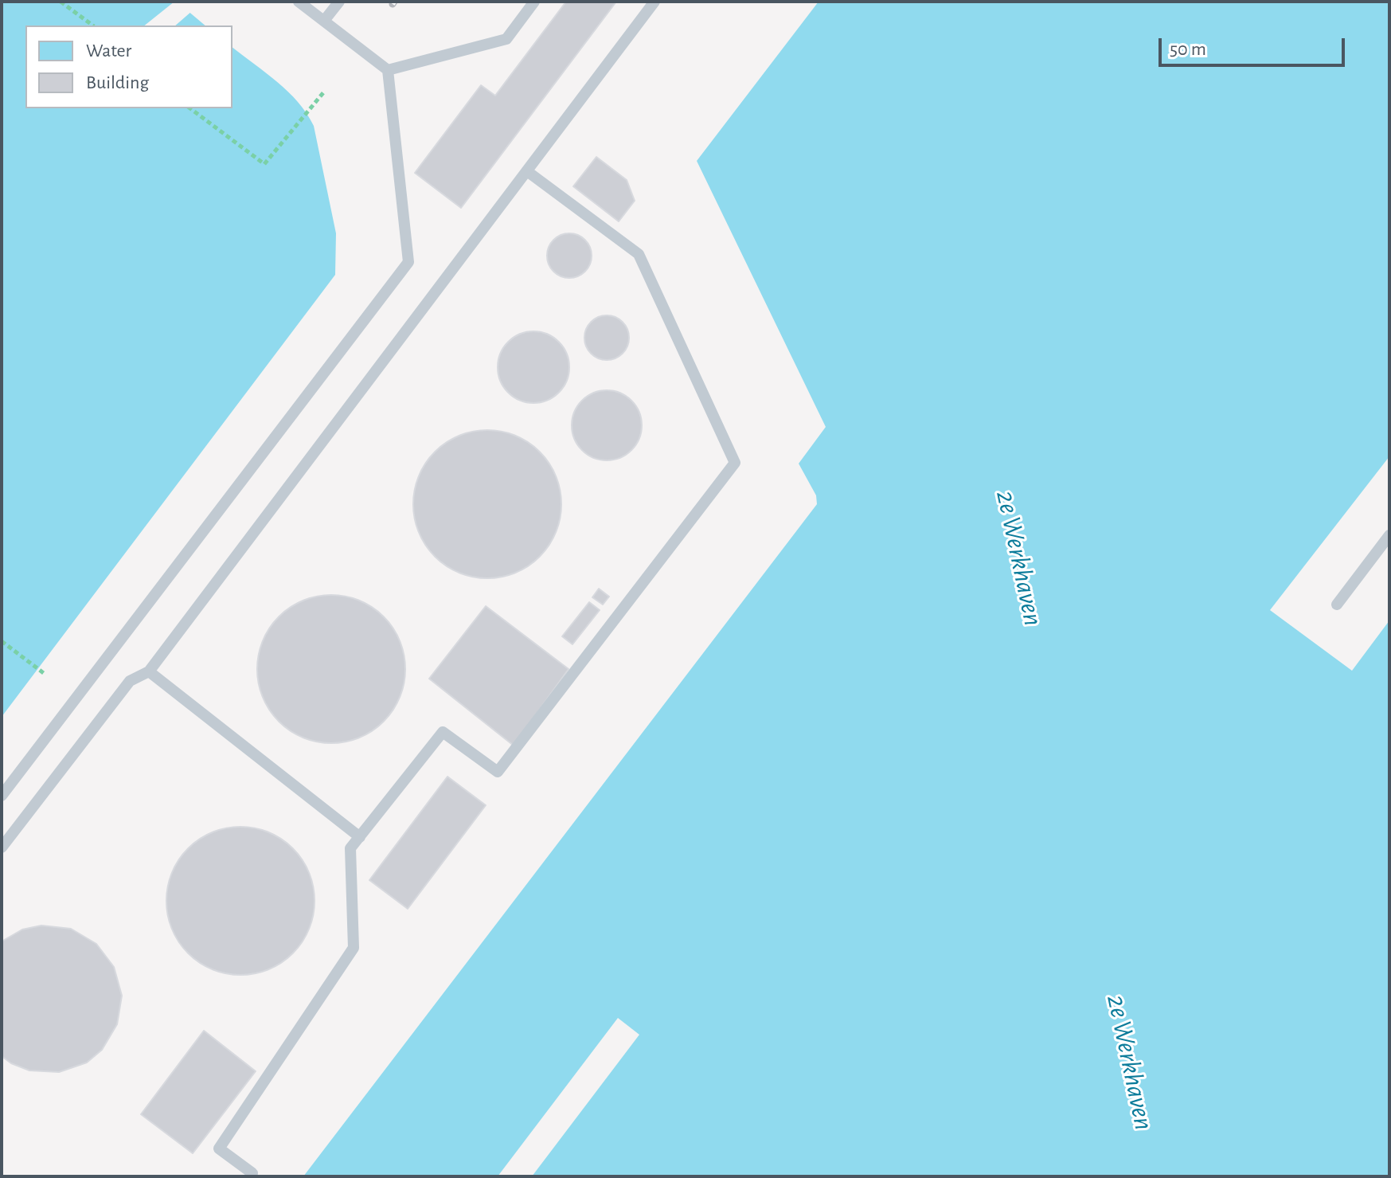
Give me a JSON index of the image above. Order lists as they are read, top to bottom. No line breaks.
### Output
{"water":["2e Werkhaven"],"legend":["Water","Building"],"scale_bar":"50 m"}
